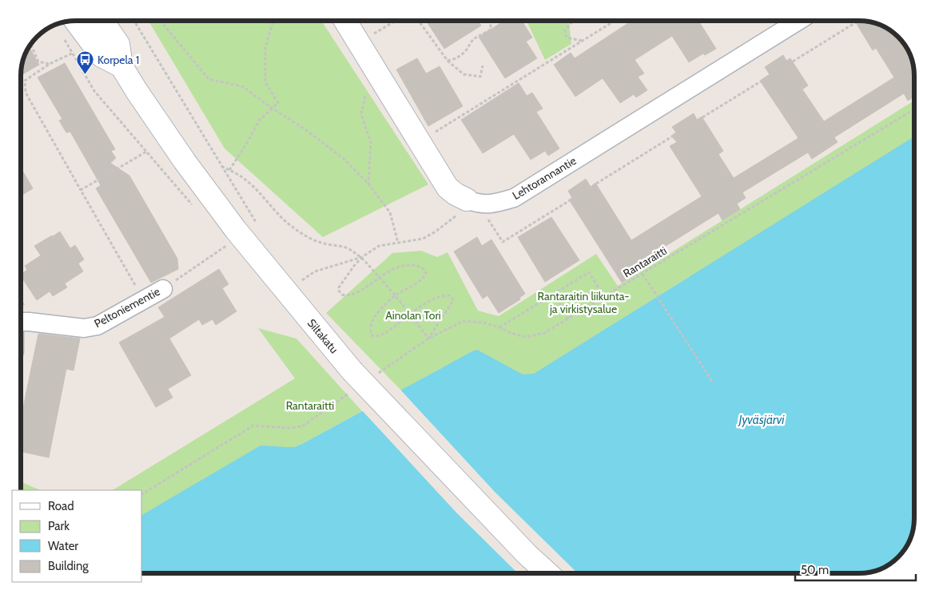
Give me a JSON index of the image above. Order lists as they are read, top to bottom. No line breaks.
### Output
{"streets":{"main road":["Lehtorannantie","Siltakatu"],"street":["Peltoniementie"],"path":["Rantaraitti"]},"water":["Jyväsjärvi"],"parks":["Rantaraitin liikunta- ja virkistysalue","Ainolan Tori","Rantaraitti"],"places":{"bus stop":["Korpela 1"]},"legend":["Road","Park","Water","Building"],"scale_bar":"50 m"}
